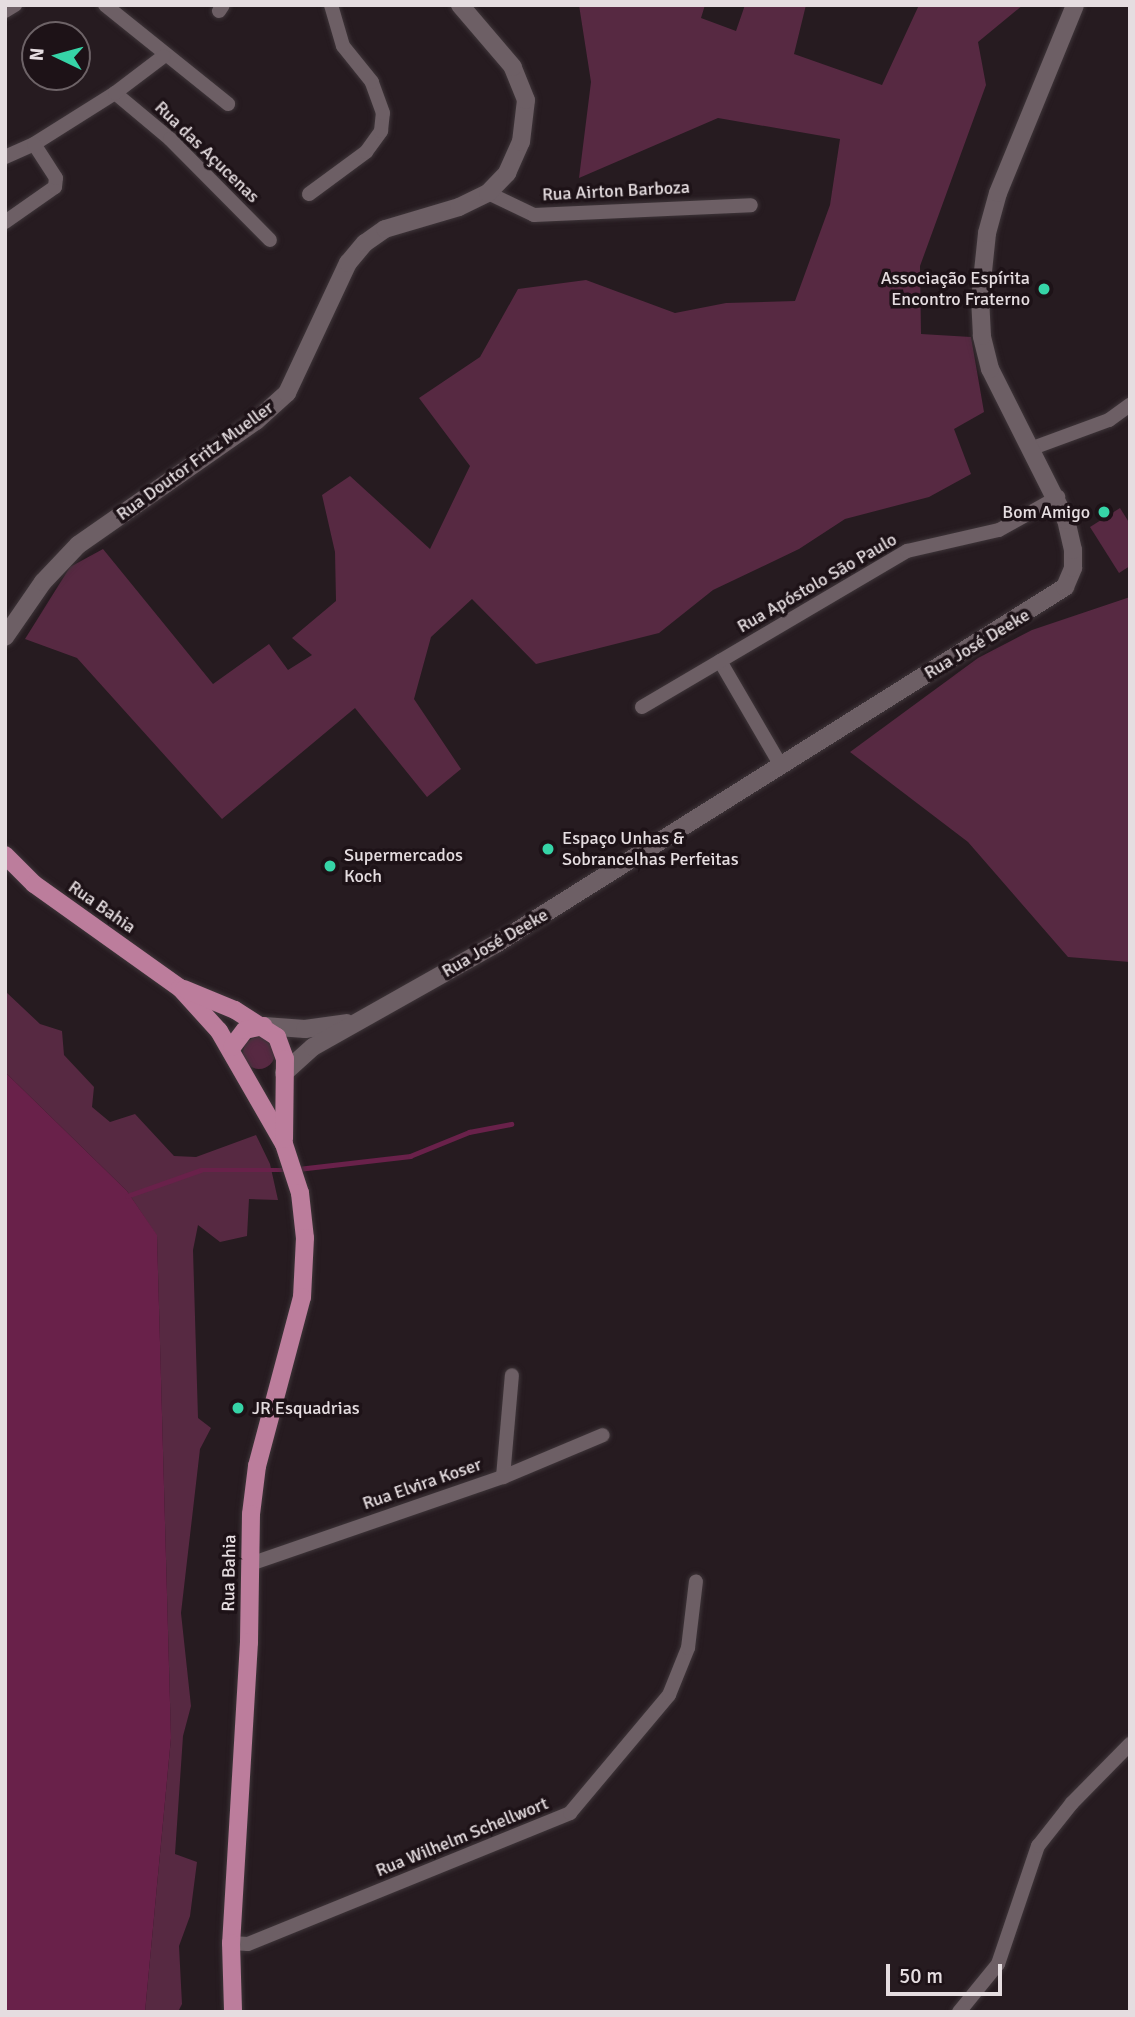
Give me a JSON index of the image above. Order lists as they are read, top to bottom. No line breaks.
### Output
{"streets":{"main road":["Rua Bahia"],"street":["Rua das Açucenas","Rua Airton Barboza","Rua Doutor Fritz Mueller","Rua Apóstolo São Paulo","Rua José Deeke","Rua Elvira Koser","Rua Wilhelm Schellwort"]},"crossings":[["Rua Airton Barboza","Rua Doutor Fritz Mueller"],["Rua Apóstolo São Paulo","Rua José Deeke"],["Rua José Deeke","Rua Bahia"],["Rua Bahia","Rua Elvira Koser"],["Rua Bahia","Rua Wilhelm Schellwort"]],"places":["Associação Espírita Encontro Fraterno","Bom Amigo","Espaço Unhas & Sobrancelhas Perfeitas","Supermercados Koch","JR Esquadrias"],"scale_bar":"50 m","north":"left"}
